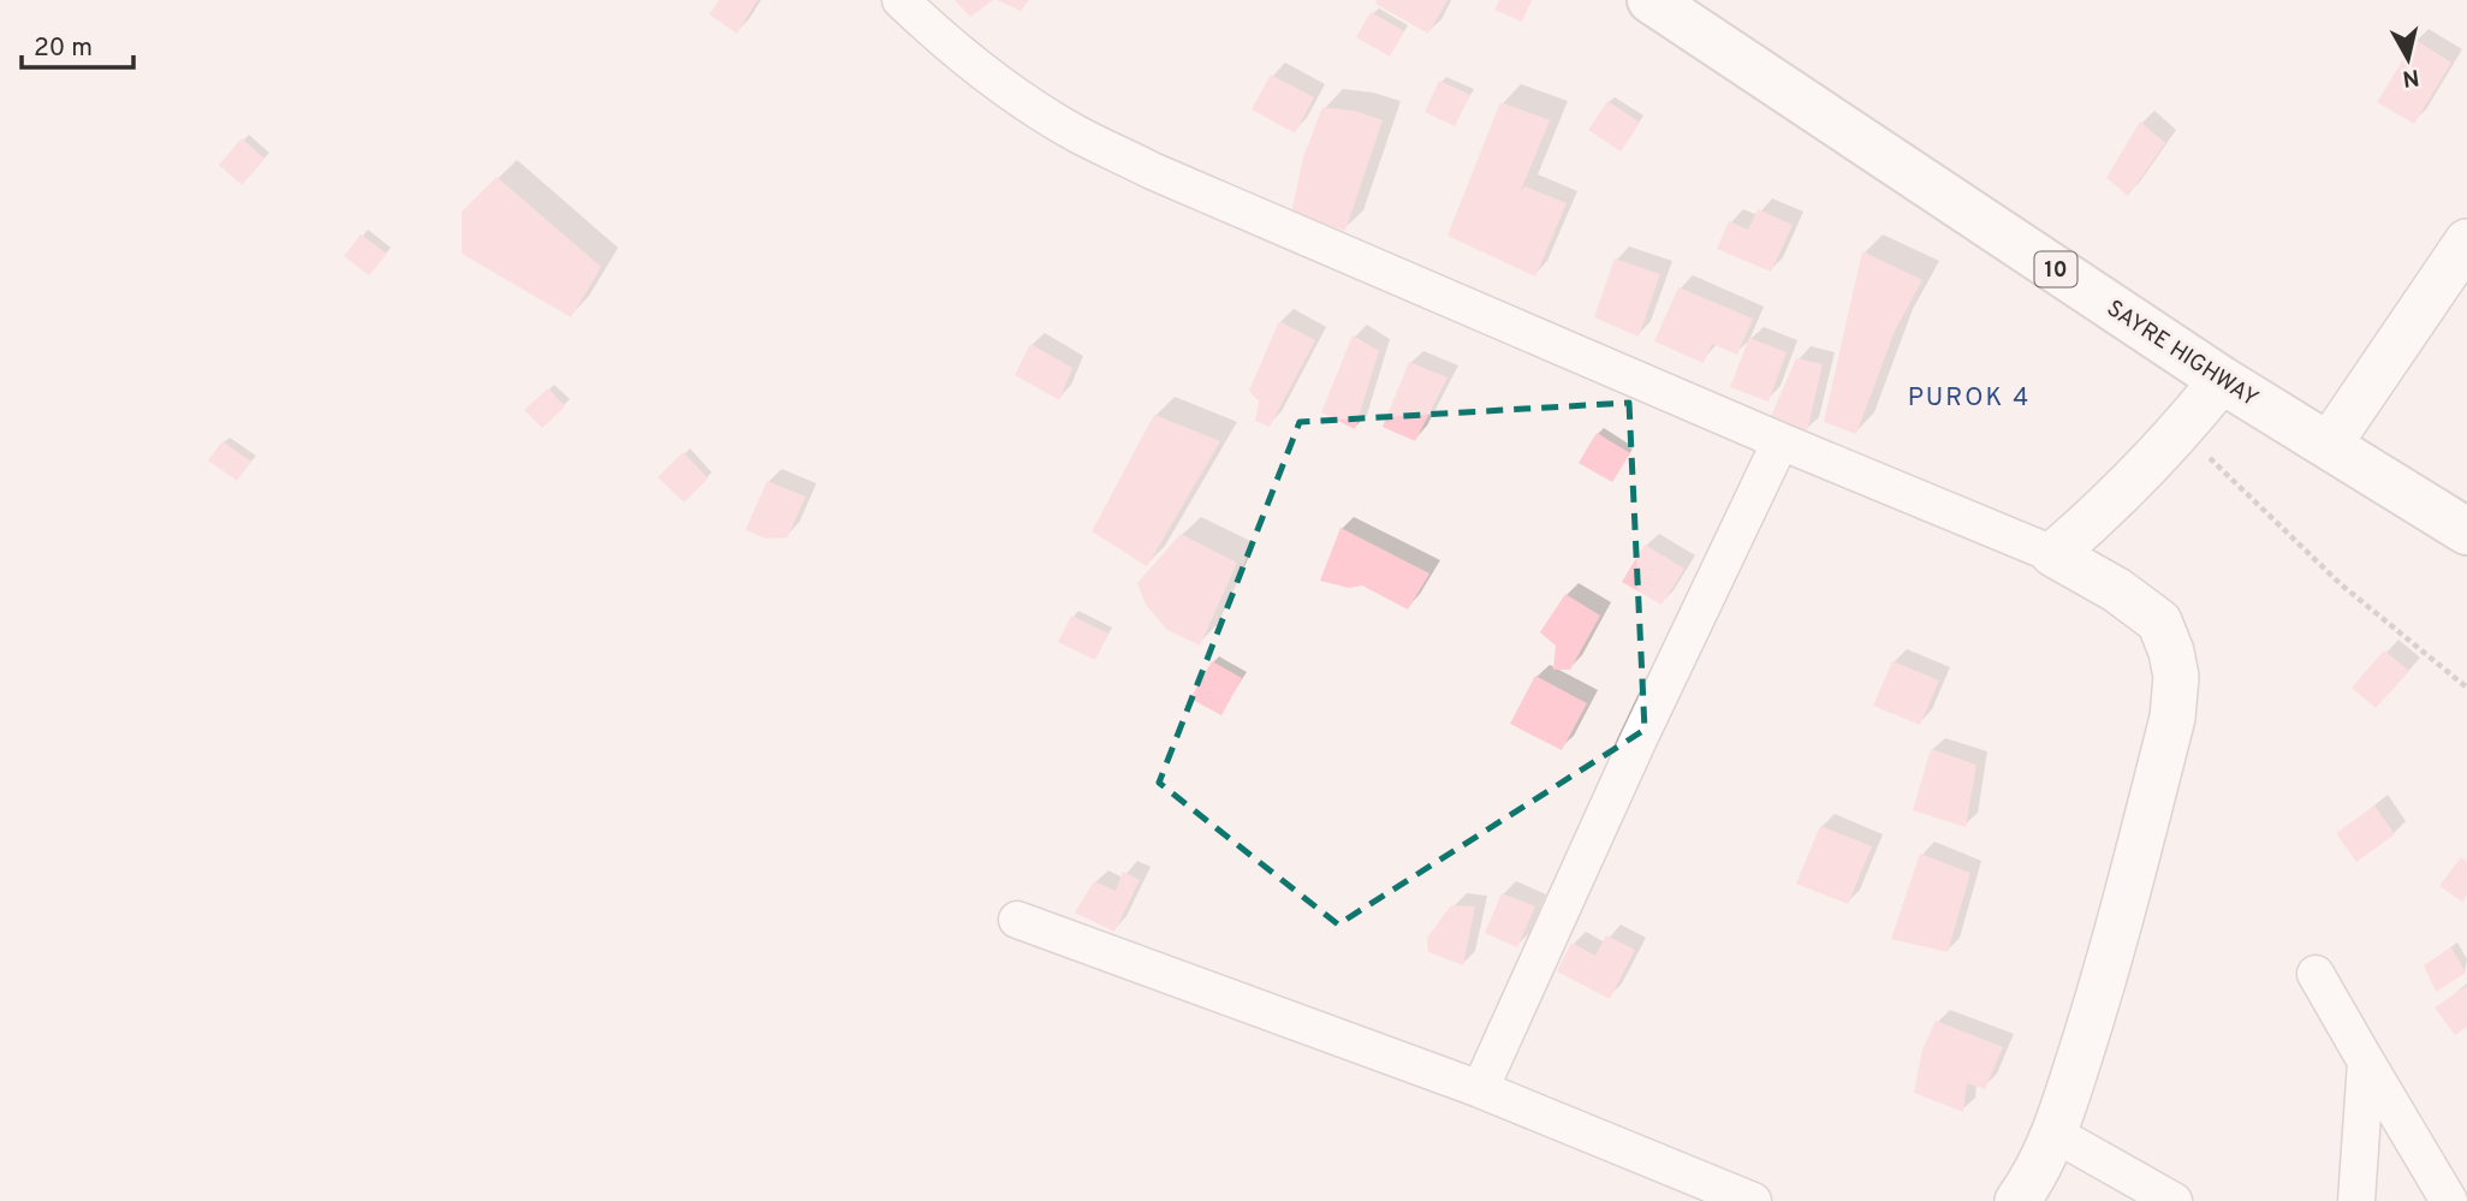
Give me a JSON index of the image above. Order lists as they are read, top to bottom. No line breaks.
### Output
{"streets":{"highway":["10","SAYRE HIGHWAY"]},"districts":["PUROK 4"],"scale_bar":"20 m","north":"bottom"}
